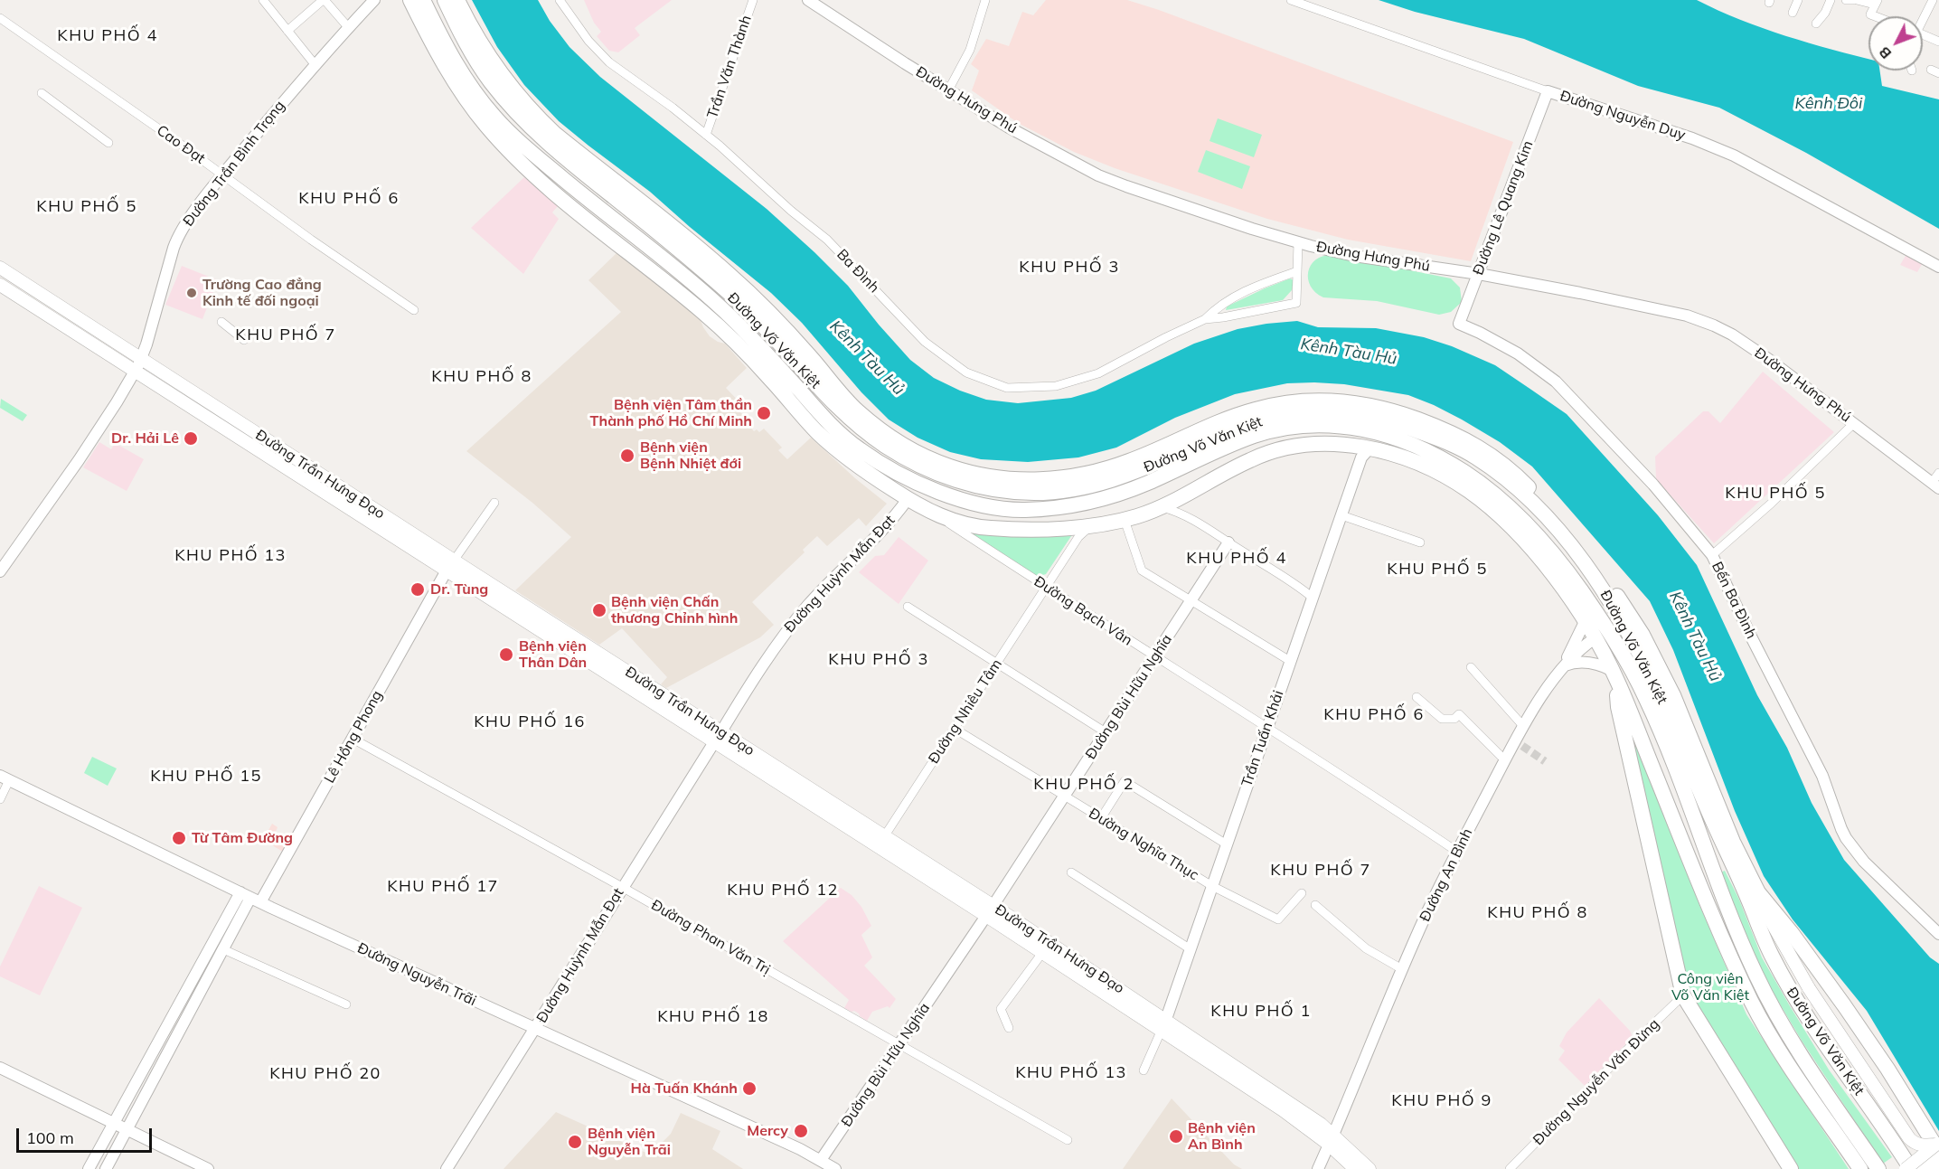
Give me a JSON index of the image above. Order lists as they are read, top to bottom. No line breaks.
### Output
{"streets":{"highway":["Đường Võ Văn Kiệt"],"main road":["Đường Trần Hưng Đạo"],"street":["Trần Văn Thành","Đường Hưng Phú","Đường Nguyễn Duy","Cao Đạt","Đường Trần Bình Trọng","Đường Lê Quang Kim","Ba Đình","Đường Huỳnh Mẫn Đạt","Bến Ba Đình","Đường Bạch Vân","Đường Bùi Hữu Nghĩa","Đường Nhiêu Tâm","Lê Hồng Phong","Trần Tuấn Khải","Đường Nghĩa Thục","Đường An Bình","Đường Phan Văn Trị","Đường Nguyễn Trãi","Đường Nguyễn Văn Đừng"]},"crossings":[["Trần Văn Thành","Ba Đình"],["Đường Hưng Phú","Đường Lê Quang Kim"],["Đường Nguyễn Duy","Đường Lê Quang Kim"],["Cao Đạt","Đường Trần Bình Trọng"],["Đường Trần Bình Trọng","Đường Trần Hưng Đạo"],["Đường Lê Quang Kim","Bến Ba Đình"],["Đường Võ Văn Kiệt","Đường Huỳnh Mẫn Đạt"],["Đường Võ Văn Kiệt","Đường Bạch Vân"],["Đường Võ Văn Kiệt","Đường Nhiêu Tâm"],["Đường Võ Văn Kiệt","Trần Tuấn Khải"],["Đường Võ Văn Kiệt","Đường An Bình"],["Đường Võ Văn Kiệt","Đường Nguyễn Văn Đừng"],["Đường Trần Hưng Đạo","Đường Huỳnh Mẫn Đạt"],["Đường Trần Hưng Đạo","Đường Bùi Hữu Nghĩa"],["Đường Trần Hưng Đạo","Đường Nhiêu Tâm"],["Đường Trần Hưng Đạo","Lê Hồng Phong"],["Đường Trần Hưng Đạo","Trần Tuấn Khải"],["Đường Trần Hưng Đạo","Đường An Bình"],["Đường Huỳnh Mẫn Đạt","Đường Phan Văn Trị"],["Đường Huỳnh Mẫn Đạt","Đường Nguyễn Trãi"],["Đường Bạch Vân","Đường Bùi Hữu Nghĩa"],["Đường Bạch Vân","Đường Nhiêu Tâm"],["Đường Bạch Vân","Trần Tuấn Khải"],["Đường Bạch Vân","Đường An Bình"],["Đường Bùi Hữu Nghĩa","Đường Nghĩa Thục"],["Đường Bùi Hữu Nghĩa","Đường Phan Văn Trị"],["Đường Bùi Hữu Nghĩa","Đường Nguyễn Trãi"],["Đường Nhiêu Tâm","Đường Nghĩa Thục"],["Lê Hồng Phong","Đường Phan Văn Trị"],["Lê Hồng Phong","Đường Nguyễn Trãi"],["Trần Tuấn Khải","Đường Nghĩa Thục"]],"districts":["KHU PHỐ 4","KHU PHỐ 6","KHU PHỐ 5","KHU PHỐ 3","KHU PHỐ 7","KHU PHỐ 8","KHU PHỐ 5","KHU PHỐ 13","KHU PHỐ 4","KHU PHỐ 5","KHU PHỐ 3","KHU PHỐ 6","KHU PHỐ 16","KHU PHỐ 15","KHU PHỐ 2","KHU PHỐ 7","KHU PHỐ 17","KHU PHỐ 12","KHU PHỐ 8","KHU PHỐ 1","KHU PHỐ 18","KHU PHỐ 13","KHU PHỐ 20","KHU PHỐ 9"],"water":["Kênh Đôi","Kênh Tàu Hủ"],"parks":["Công viên Võ Văn Kiệt"],"places":["Trường Cao đẳng Kinh tế đối ngoại","Bệnh viện Tâm thần Thành phố Hồ Chí Minh","Dr. Hải Lê","Bệnh viện Bệnh Nhiệt đới","Dr. Tùng","Bệnh viện Chấn thương Chỉnh hình","Bệnh viện Thân Dân","Từ Tâm Đường","Hà Tuấn Khánh","Mercy","Bệnh viện An Bình","Bệnh viện Nguyễn Trãi"],"scale_bar":"100 m","north":"bottom left"}
